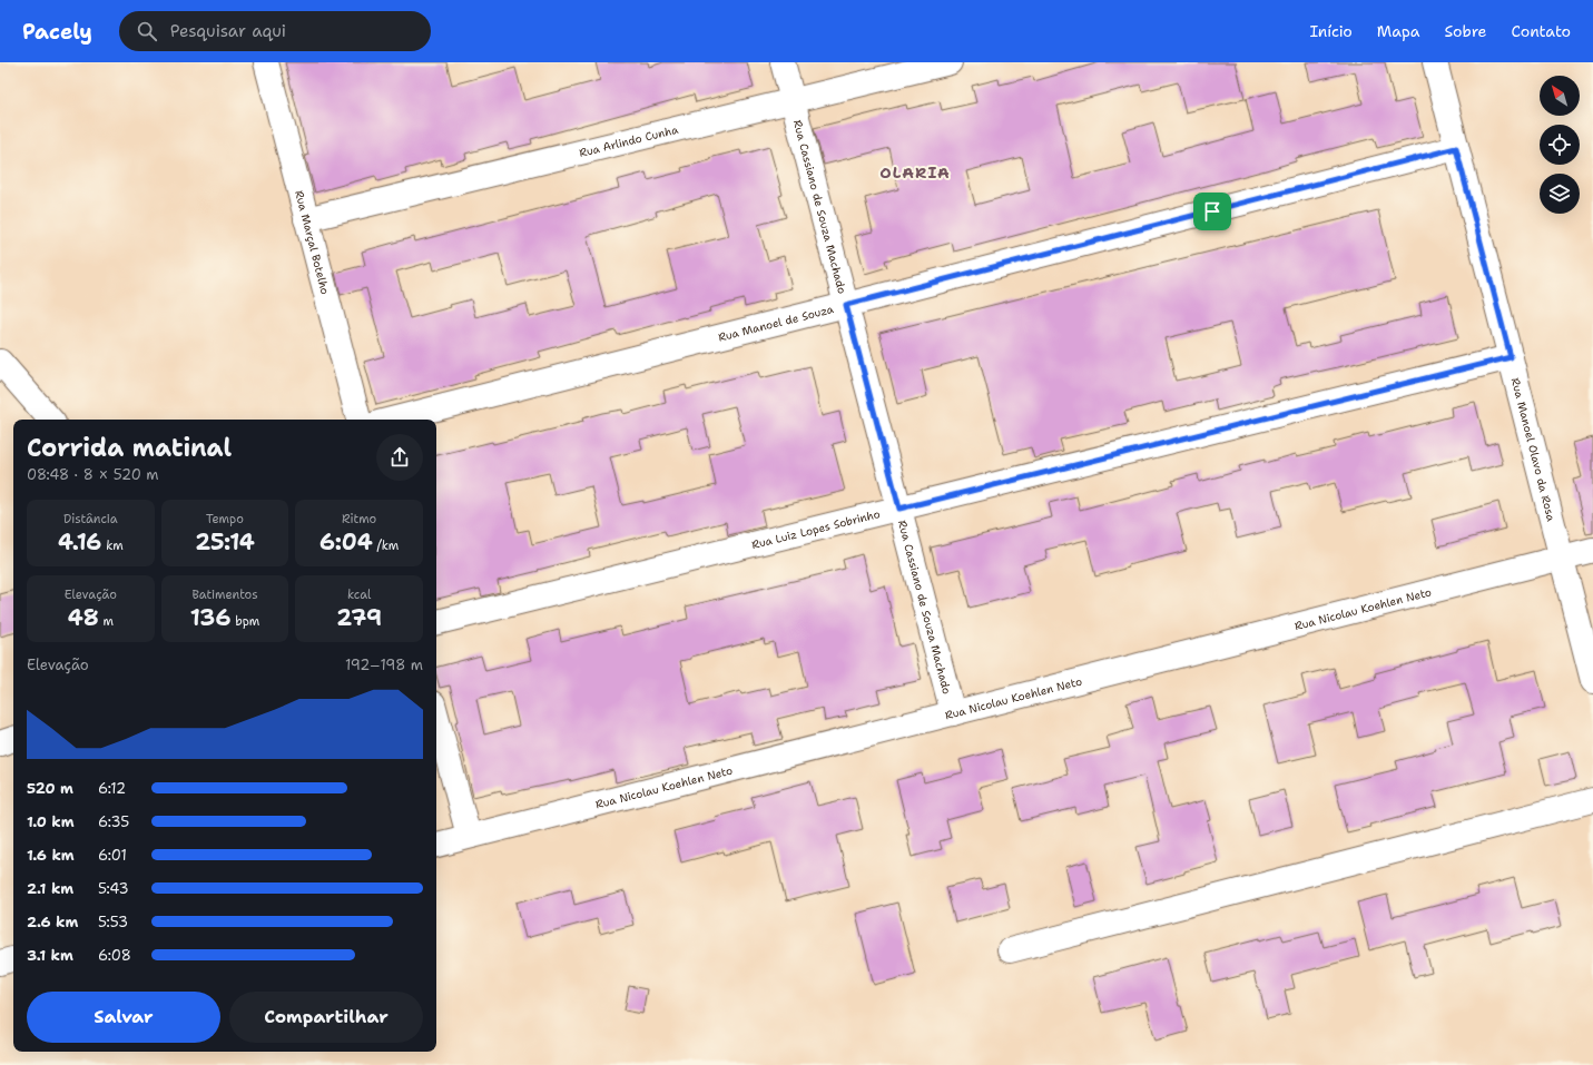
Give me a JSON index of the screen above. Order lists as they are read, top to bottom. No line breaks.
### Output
{"streets":{"street":["Rua Arlindo Cunha","Rua Cassiano de Souza Machado","Rua Marçal Botelho","Rua Manoel de Souza","Rua Manoel Olavo da Rosa","Rua Luiz Lopes Sobrinho","Rua Nicolau Koehlen Neto"]},"crossings":[["Rua Arlindo Cunha","Rua Cassiano de Souza Machado"],["Rua Arlindo Cunha","Rua Marçal Botelho"],["Rua Cassiano de Souza Machado","Rua Manoel de Souza"],["Rua Cassiano de Souza Machado","Rua Luiz Lopes Sobrinho"],["Rua Cassiano de Souza Machado","Rua Nicolau Koehlen Neto"],["Rua Manoel de Souza","Rua Manoel Olavo da Rosa"],["Rua Manoel Olavo da Rosa","Rua Luiz Lopes Sobrinho"],["Rua Manoel Olavo da Rosa","Rua Nicolau Koehlen Neto"]],"districts":["OLARIA"],"north":"top left","page":{"header":"Pacely","search":"Pesquisar aqui","nav":["Início","Mapa","Sobre","Contato"],"heading":["Corrida matinal","08:48 · 8 × 520 m"],"stats":[["Distância","4.16 km"],["Tempo","25:14"],["Ritmo","6:04 /km"],["Elevação","48 m"],["Batimentos","136 bpm"],["kcal","279"]],"chart":["Elevação","192–198 m"],"list":[{"name":"520 m","note":"6:12"},{"name":"1.0 km","note":"6:35"},{"name":"1.6 km","note":"6:01"},{"name":"2.1 km","note":"5:43"},{"name":"2.6 km","note":"5:53"},{"name":"3.1 km","note":"6:08"}],"buttons":["Salvar","Compartilhar"]}}
